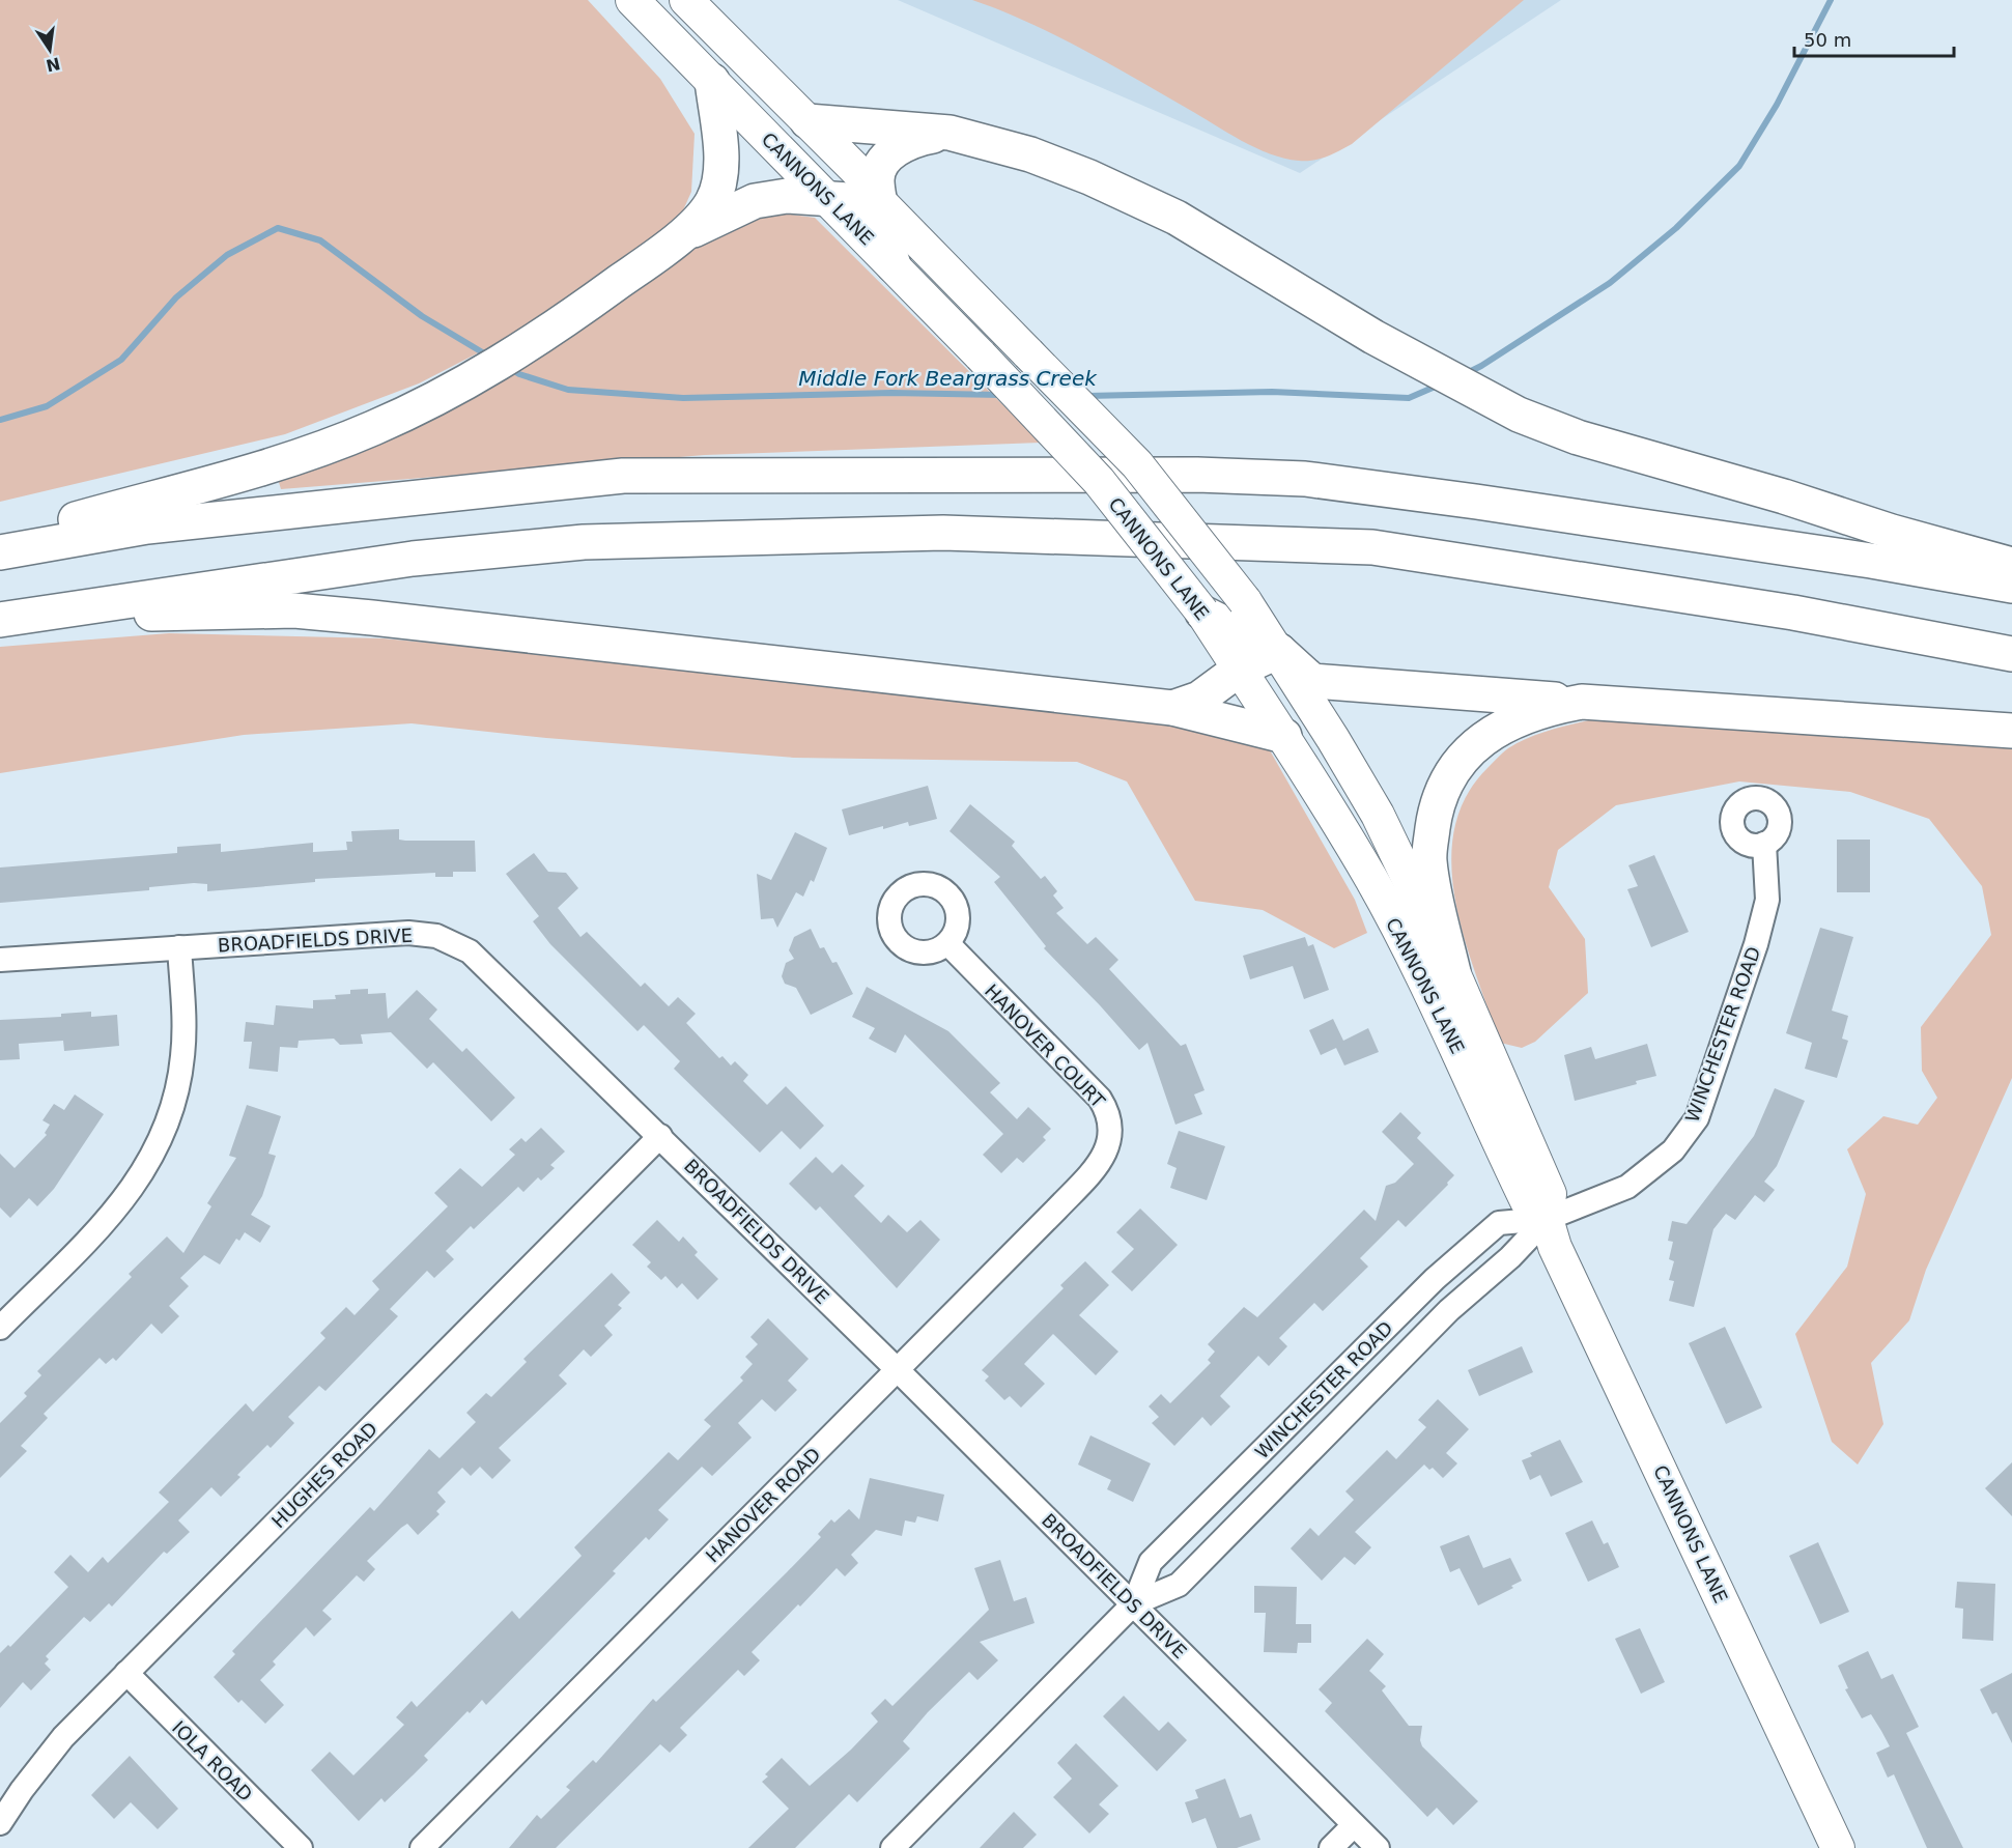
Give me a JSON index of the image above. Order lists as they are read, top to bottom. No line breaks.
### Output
{"streets":{"main road":["CANNONS LANE"],"street":["BROADFIELDS DRIVE","WINCHESTER ROAD","HANOVER COURT","HUGHES ROAD","HANOVER ROAD","IOLA ROAD"]},"crossings":[["CANNONS LANE","WINCHESTER ROAD"],["BROADFIELDS DRIVE","WINCHESTER ROAD"],["BROADFIELDS DRIVE","HUGHES ROAD"],["BROADFIELDS DRIVE","HANOVER ROAD"],["HANOVER COURT","HANOVER ROAD"],["HUGHES ROAD","IOLA ROAD"]],"water":["Middle Fork Beargrass Creek"],"scale_bar":"50 m","north":"bottom"}
